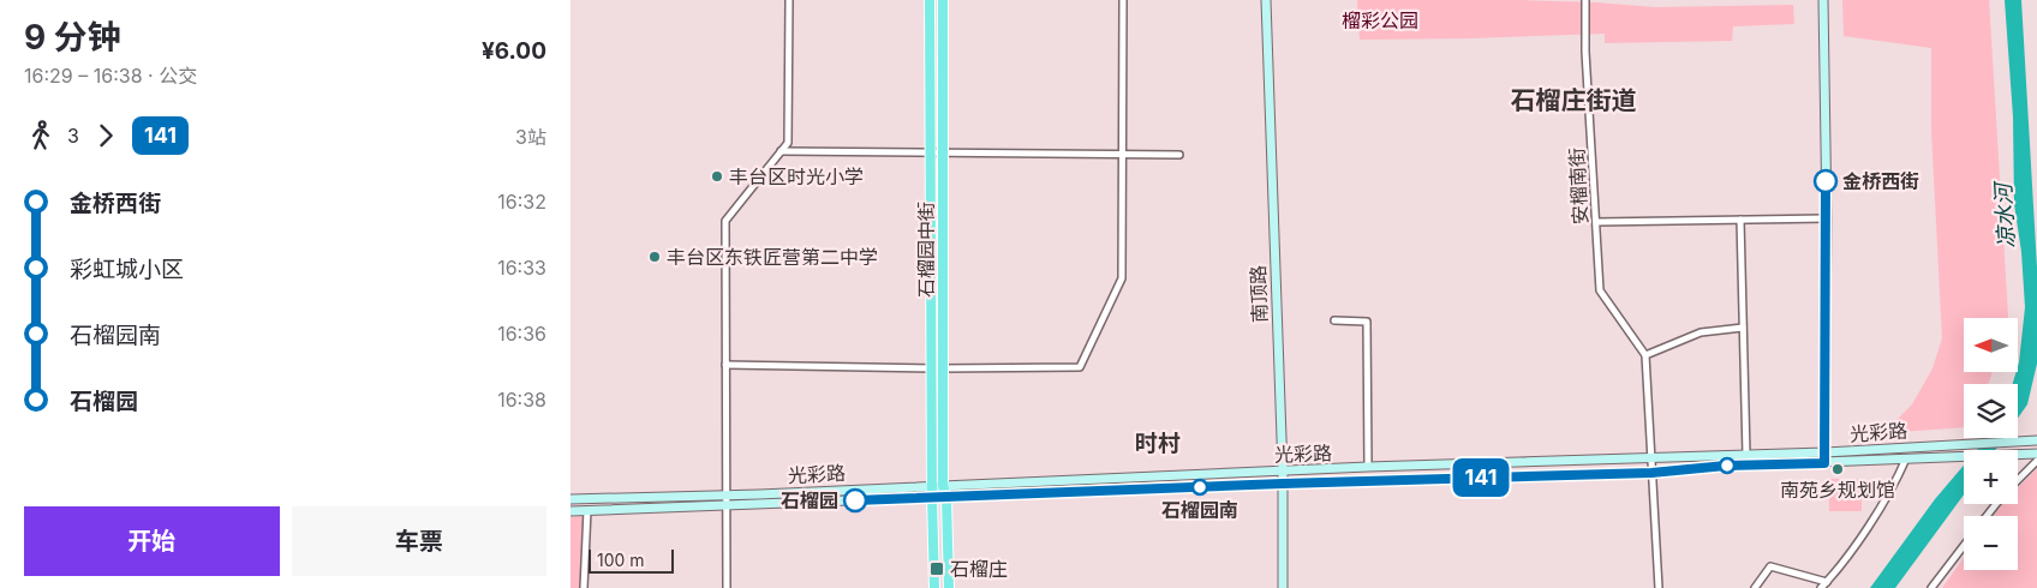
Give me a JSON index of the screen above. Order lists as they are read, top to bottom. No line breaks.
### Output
{"streets":{"main road":["石榴园中街","南顶路","光彩路"],"street":["安榴南街"]},"crossings":[["石榴园中街","光彩路"],["南顶路","光彩路"]],"districts":["石榴庄街道","时村"],"water":["凉水河"],"parks":["榴彩公园"],"places":{"other":["丰台区时光小学","金桥西街","丰台区东铁匠营第二中学","南苑乡规划馆","石榴园南","石榴园"],"transit":["石榴庄"]},"lines":["bus line 141"],"scale_bar":"100 m","north":"left","page":{"heading":["9 分钟","16:29 – 16:38 · 公交","¥6.00"],"on_map":"141","legs":["3","141","3站"],"list":[{"name":"金桥西街","value":"16:32"},{"name":"彩虹城小区","value":"16:33"},{"name":"石榴园南","value":"16:36"},{"name":"石榴园","value":"16:38"}],"map_buttons":["+","−"],"buttons":["开始","车票"],"scale":"100 m"}}
